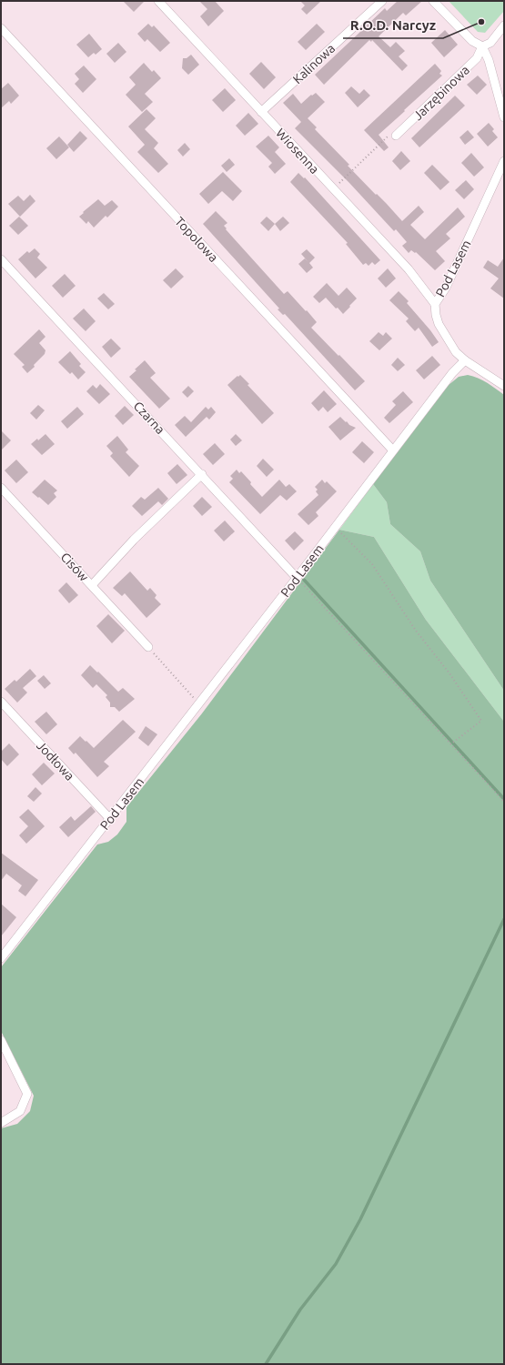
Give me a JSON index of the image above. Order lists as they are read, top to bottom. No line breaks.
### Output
{"streets":{"street":["Kalinowa","Jarzębinowa","Wiosenna","Topolowa","Pod Lasem","Czarna","Cisów","Jodłowa"]},"crossings":[["Kalinowa","Wiosenna"],["Wiosenna","Pod Lasem"],["Topolowa","Pod Lasem"],["Pod Lasem","Czarna"],["Pod Lasem","Jodłowa"]],"places":["R.O.D. Narcyz"]}
